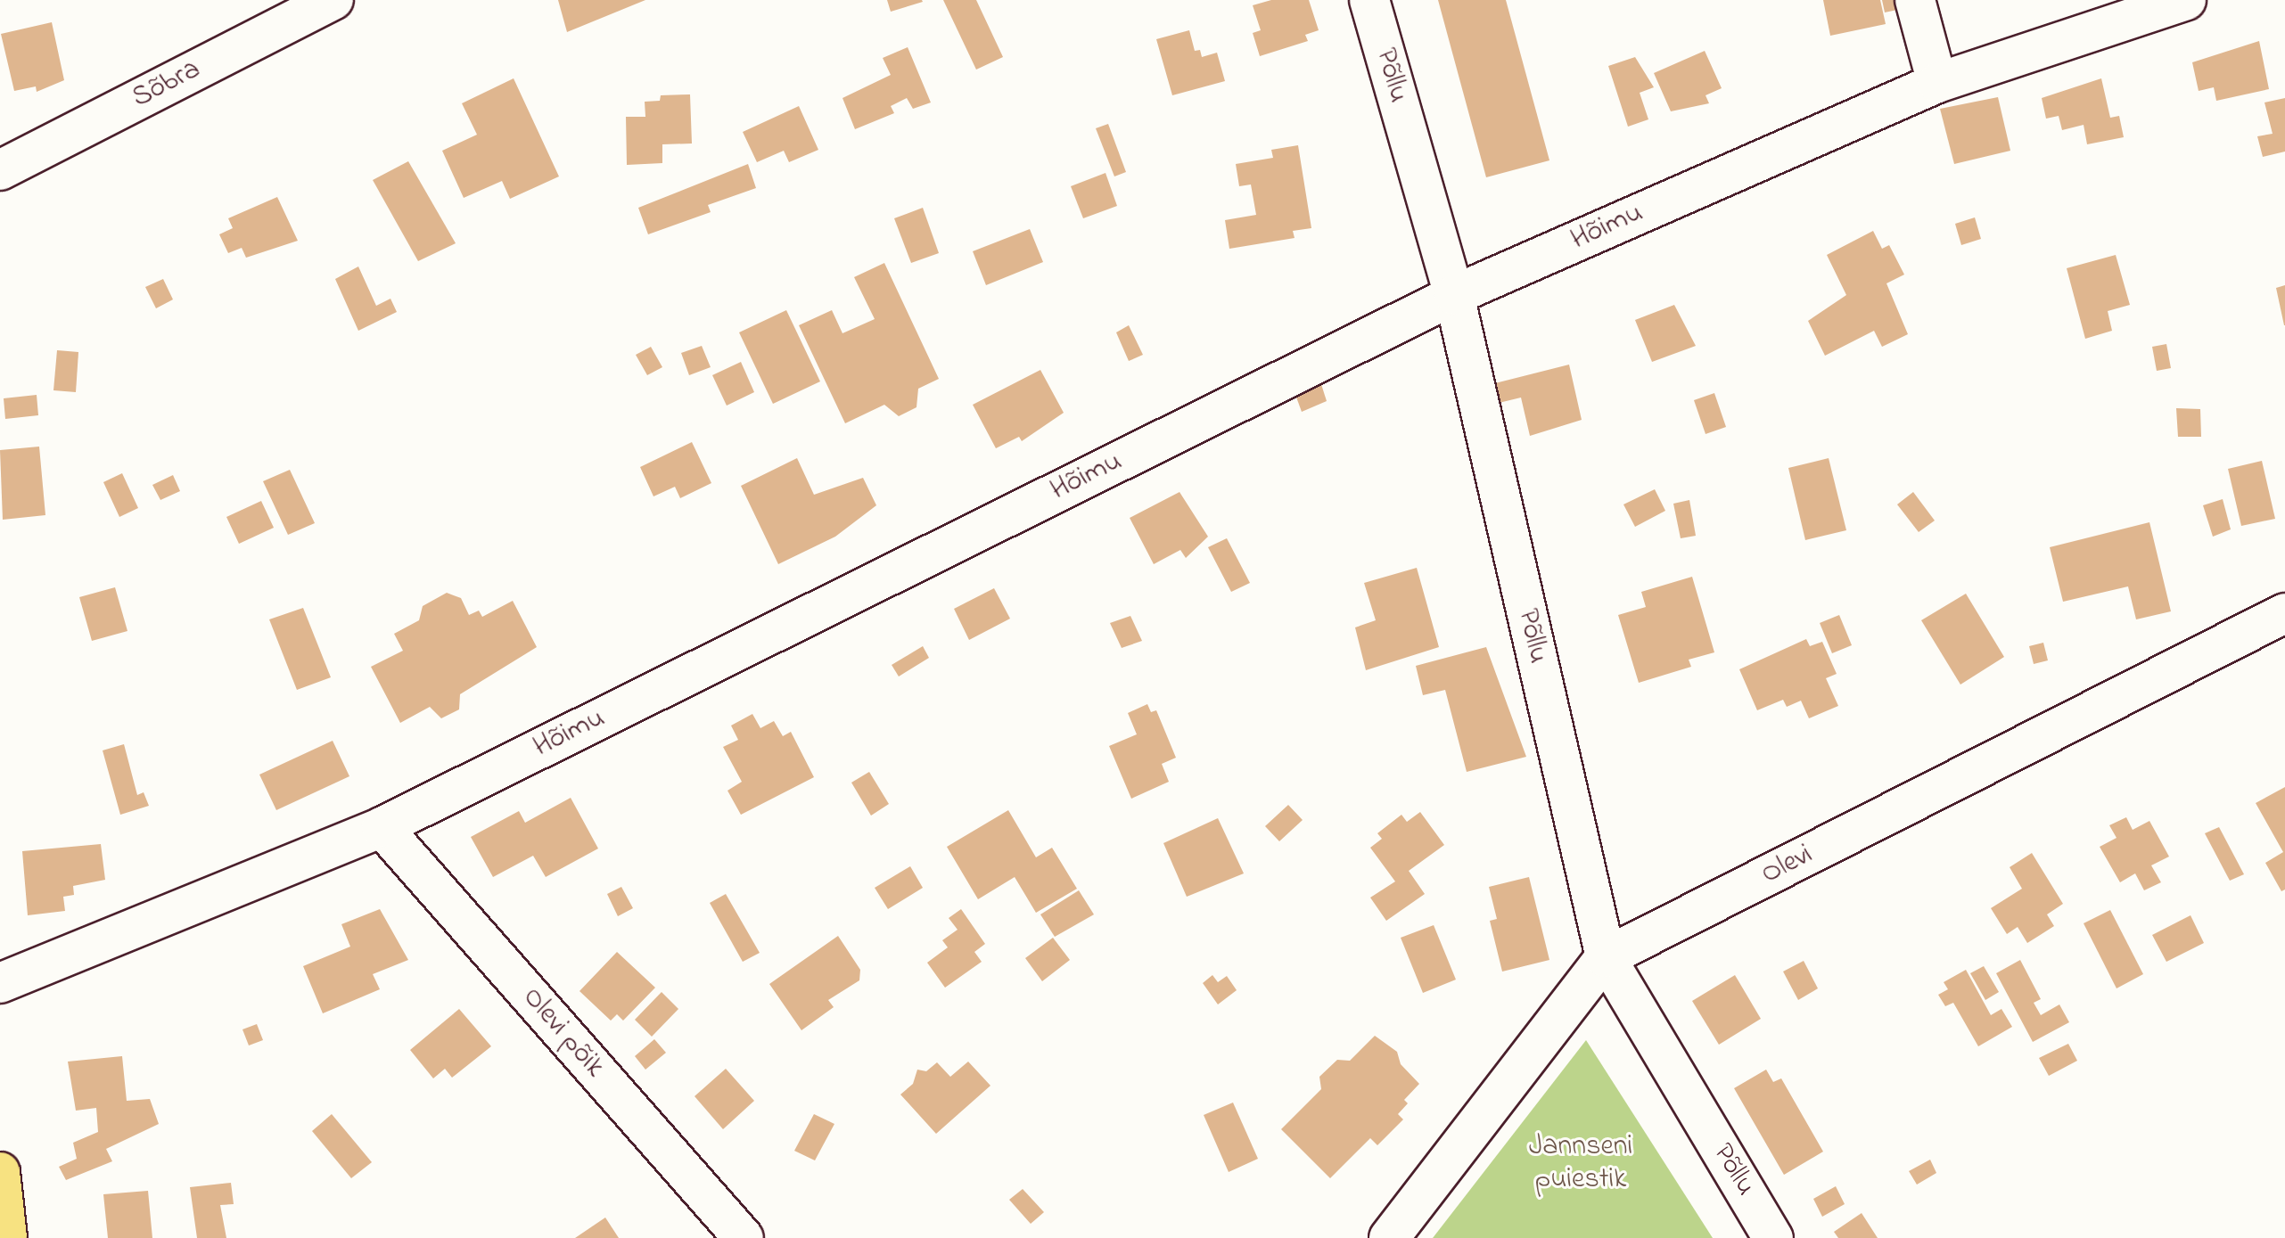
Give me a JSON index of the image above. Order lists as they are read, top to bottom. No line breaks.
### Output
{"streets":{"street":["Põllu","Sõbra","Hõimu","Olevi","Olevi põik"]},"crossings":[["Põllu","Hõimu"],["Põllu","Olevi"],["Hõimu","Olevi põik"]],"parks":["Jannseni puiestik"]}
